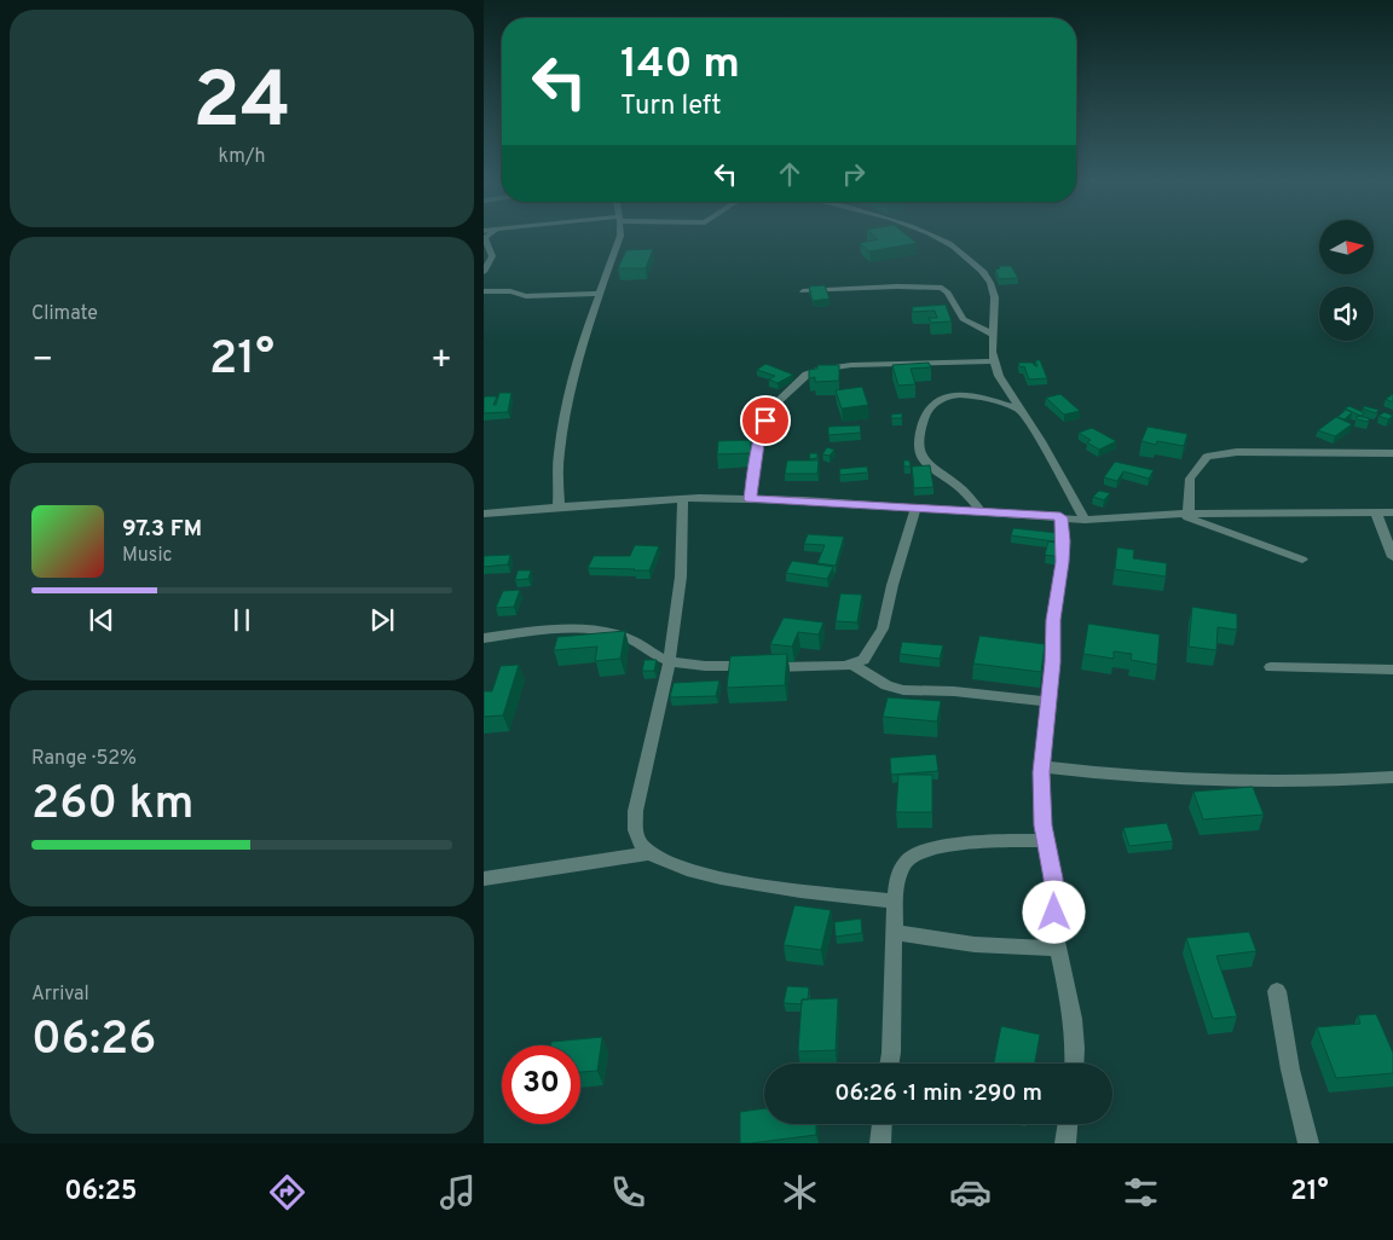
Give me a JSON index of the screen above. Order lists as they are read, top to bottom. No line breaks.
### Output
{"north":"right","page":{"tile":[["24","km/h"],"Climate",["Range · 52%","260 km"],["Arrival","06:26"]],"turn":["140 m","Turn left"],"heat":["−","21°","+"],"song":["97.3 FM","Music"],"limit":"30","trip":"06:26 · 1 min · 290 m","tabs":["06:25","21°"]}}
